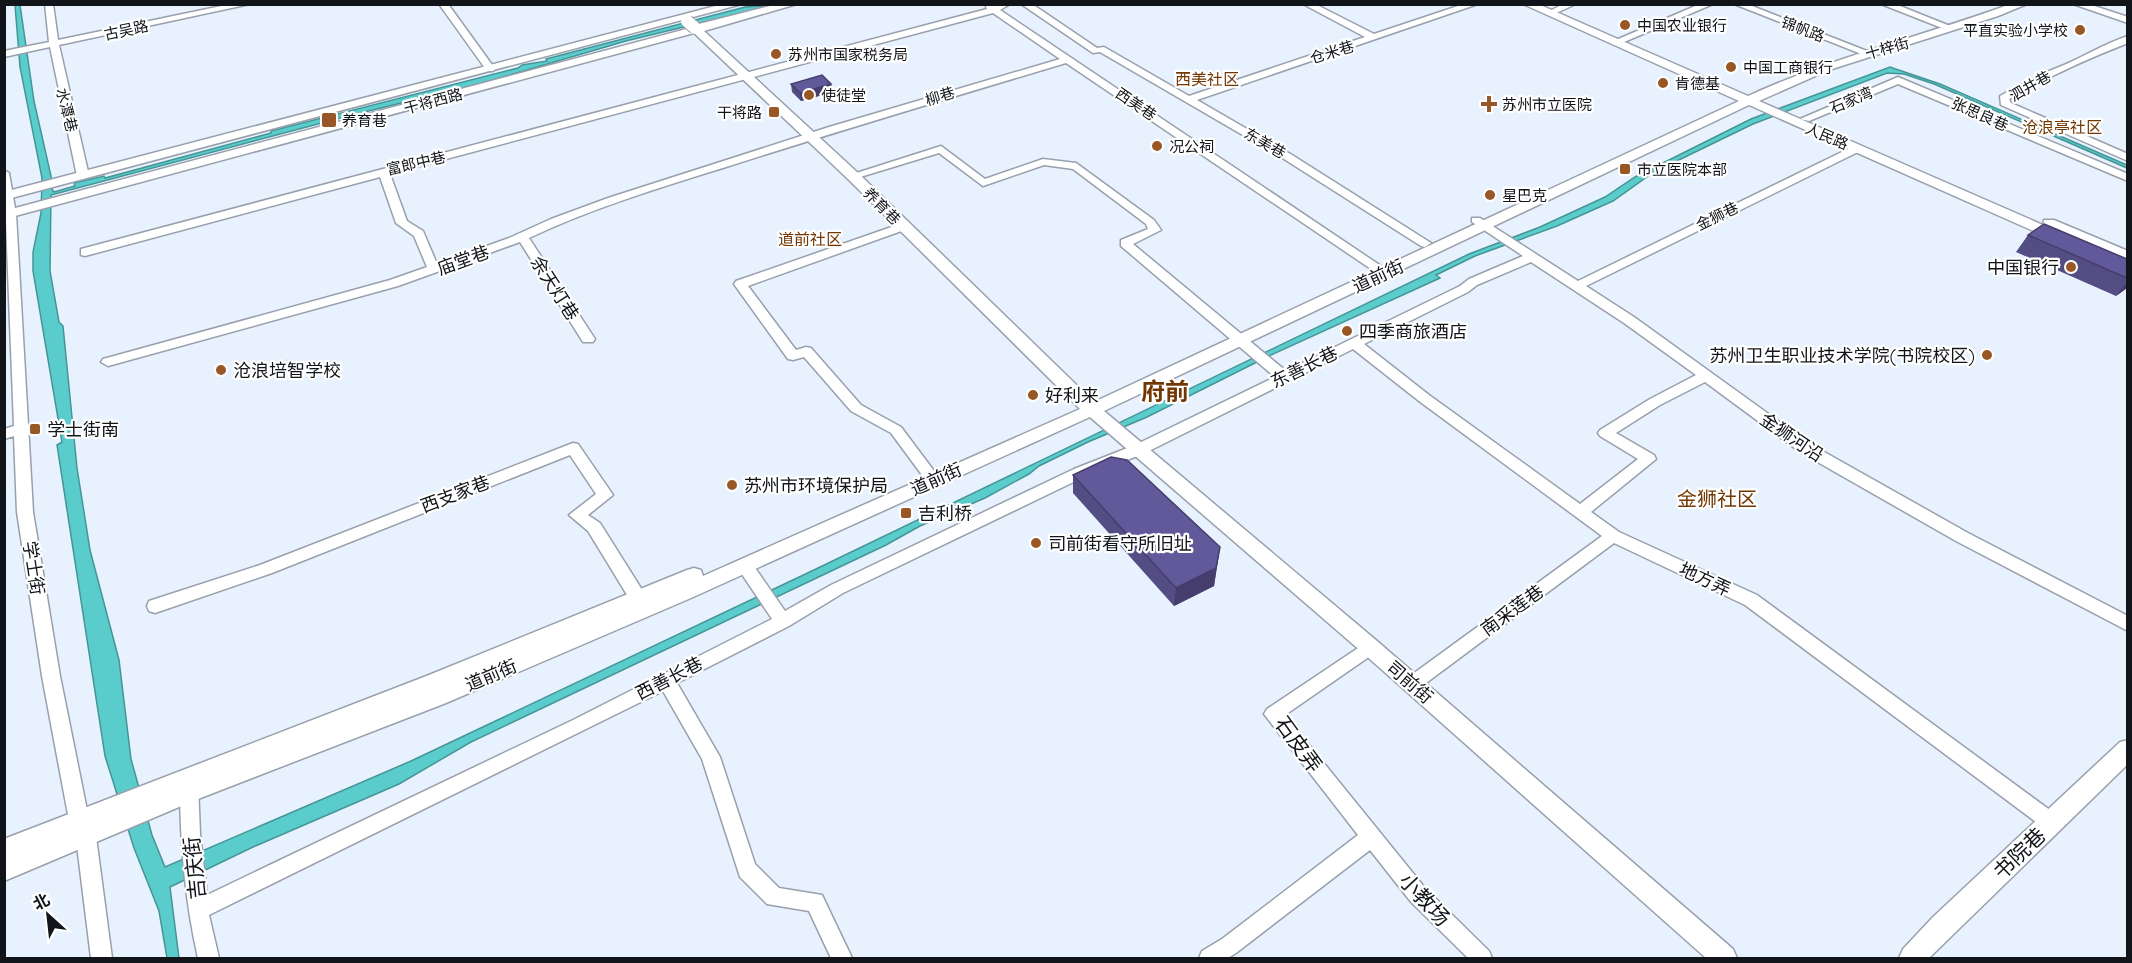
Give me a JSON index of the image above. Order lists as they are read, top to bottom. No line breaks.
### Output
{"streets":{"main road":["十梓街","干将西路","人民路","养育巷","道前街","司前街","书院巷"],"street":["锦帆路","古吴路","仓米巷","泗井巷","柳巷","石家湾","西美巷","水潭巷","张思良巷","东美巷","富郎中巷","金狮巷","庙堂巷","余天灯巷","东善长巷","金狮河沿","西支家巷","学士街","地方弄","南采莲巷","西善长巷","石皮弄","吉庆街","小教场"]},"crossings":[["锦帆路","十梓街"],["古吴路","水潭巷"],["十梓街","人民路"],["十梓街","道前街"],["仓米巷","东美巷"],["柳巷","西美巷"],["柳巷","养育巷"],["柳巷","庙堂巷"],["石家湾","张思良巷"],["石家湾","人民路"],["干将西路","水潭巷"],["干将西路","养育巷"],["干将西路","学士街"],["西美巷","富郎中巷"],["西美巷","道前街"],["人民路","金狮巷"],["人民路","道前街"],["东美巷","道前街"],["富郎中巷","养育巷"],["养育巷","庙堂巷"],["养育巷","道前街"],["养育巷","司前街"],["金狮巷","金狮河沿"],["庙堂巷","余天灯巷"],["道前街","金狮河沿"],["道前街","西支家巷"],["道前街","学士街"],["道前街","司前街"],["道前街","吉庆街"],["东善长巷","金狮河沿"],["东善长巷","地方弄"],["东善长巷","西善长巷"],["东善长巷","司前街"],["地方弄","南采莲巷"],["地方弄","书院巷"],["南采莲巷","司前街"],["西善长巷","司前街"],["西善长巷","吉庆街"],["司前街","石皮弄"],["石皮弄","小教场"]],"districts":["西美社区","沧浪亭社区","道前社区","府前","金狮社区"],"places":{"other":["中国农业银行","平直实验小学校","苏州市国家税务局","中国工商银行","肯德基","使徒堂","况公祠","星巴克","中国银行","四季商旅酒店","苏州卫生职业技术学院(书院校区)","沧浪培智学校","好利来","苏州市环境保护局","司前街看守所旧址"],"health":["苏州市立医院"],"transit":["干将路","养育巷","市立医院本部","学士街南","吉利桥"]},"north":"top left"}
